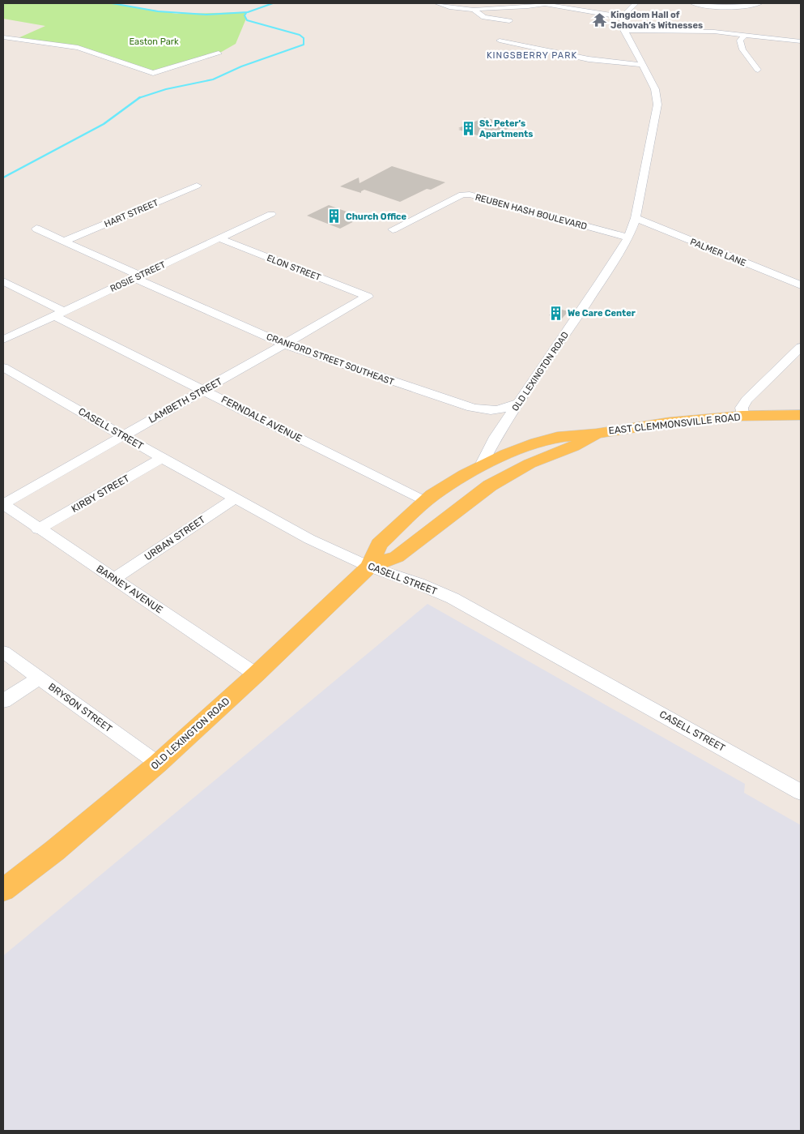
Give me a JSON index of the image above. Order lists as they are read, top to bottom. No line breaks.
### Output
{"streets":{"main road":["OLD LEXINGTON ROAD","EAST CLEMMONSVILLE ROAD"],"street":["REUBEN HASH BOULEVARD","HART STREET","PALMER LANE","ELON STREET","ROSIE STREET","CRANFORD STREET SOUTHEAST","LAMBETH STREET","FERNDALE AVENUE","CASELL STREET","KIRBY STREET","URBAN STREET","BARNEY AVENUE","BRYSON STREET"]},"crossings":[["REUBEN HASH BOULEVARD","OLD LEXINGTON ROAD"],["HART STREET","CRANFORD STREET SOUTHEAST"],["PALMER LANE","OLD LEXINGTON ROAD"],["ELON STREET","ROSIE STREET"],["ELON STREET","LAMBETH STREET"],["ROSIE STREET","CRANFORD STREET SOUTHEAST"],["ROSIE STREET","FERNDALE AVENUE"],["CRANFORD STREET SOUTHEAST","OLD LEXINGTON ROAD"],["CRANFORD STREET SOUTHEAST","LAMBETH STREET"],["OLD LEXINGTON ROAD","FERNDALE AVENUE"],["OLD LEXINGTON ROAD","EAST CLEMMONSVILLE ROAD"],["OLD LEXINGTON ROAD","CASELL STREET"],["OLD LEXINGTON ROAD","BARNEY AVENUE"],["OLD LEXINGTON ROAD","BRYSON STREET"],["LAMBETH STREET","FERNDALE AVENUE"],["LAMBETH STREET","CASELL STREET"],["LAMBETH STREET","BARNEY AVENUE"],["CASELL STREET","KIRBY STREET"],["CASELL STREET","URBAN STREET"],["KIRBY STREET","BARNEY AVENUE"],["URBAN STREET","BARNEY AVENUE"]],"districts":["KINGSBERRY PARK"],"parks":["Easton Park"],"places":{"temple":["Kingdom Hall of Jehovah’s Witnesses"],"building":["St. Peter's Apartments","Church Office","We Care Center"]}}
